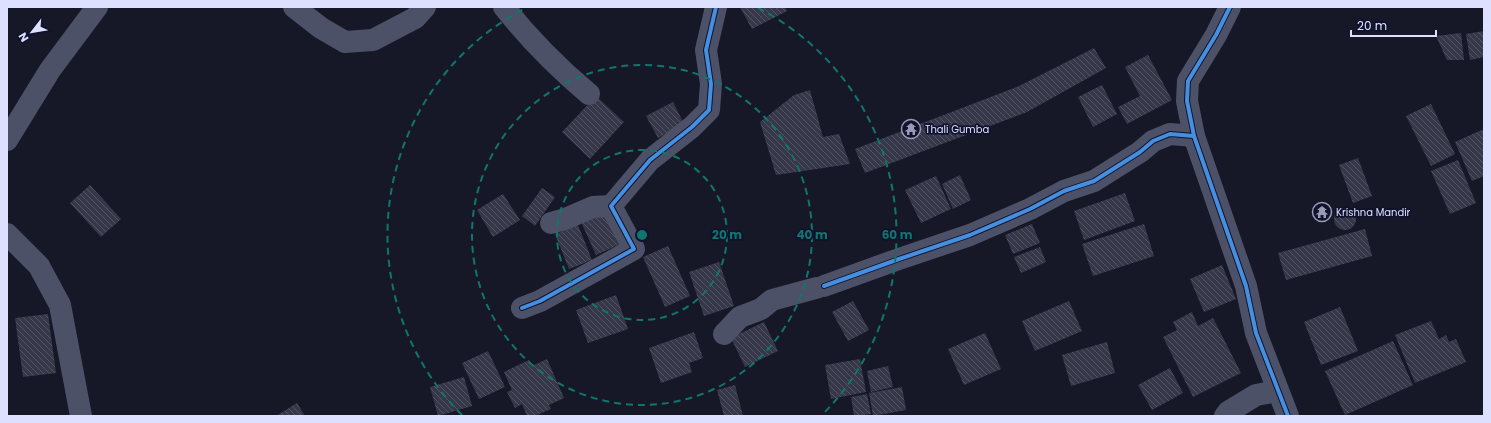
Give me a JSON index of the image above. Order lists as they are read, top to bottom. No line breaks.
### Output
{"places":{"temple":["Thali Gumba","Krishna Mandir"]},"scale_bar":"20 m","north":"bottom left","rings":["20 m","40 m","60 m"]}
